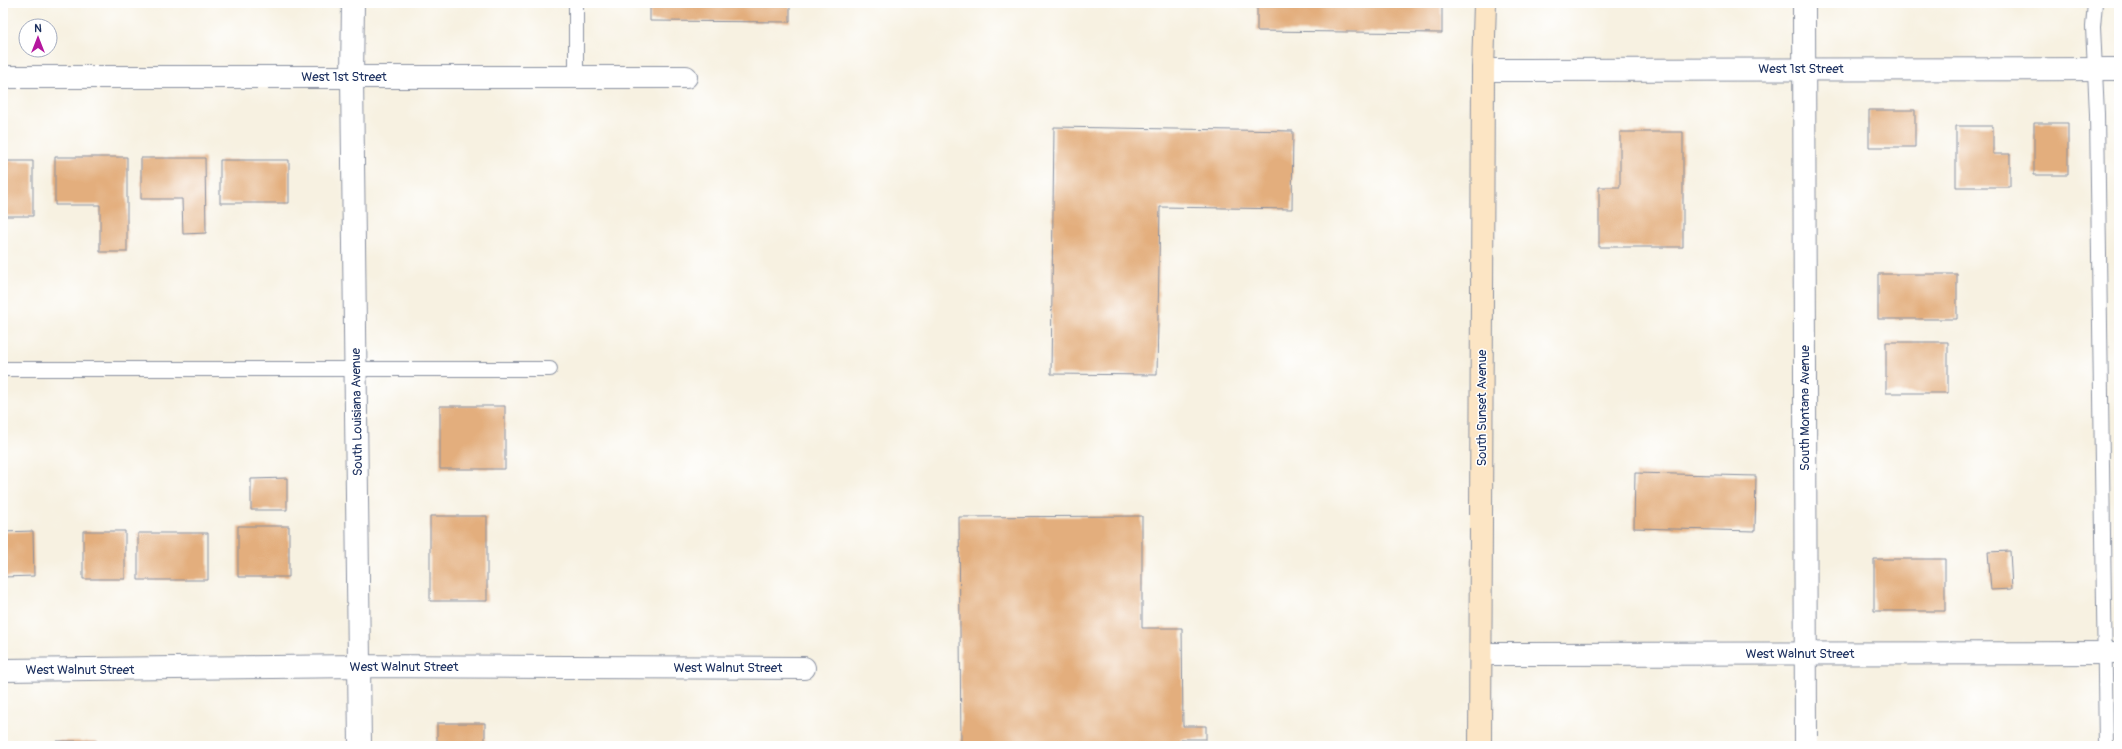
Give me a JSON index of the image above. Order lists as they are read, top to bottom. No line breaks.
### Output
{"streets":{"main road":["South Sunset Avenue"],"street":["West 1st Street","South Montana Avenue","South Louisiana Avenue","West Walnut Street"]},"crossings":[["West 1st Street","South Sunset Avenue"],["West 1st Street","South Montana Avenue"],["West 1st Street","South Louisiana Avenue"],["South Sunset Avenue","West Walnut Street"],["South Montana Avenue","West Walnut Street"],["South Louisiana Avenue","West Walnut Street"]],"north":"top"}
